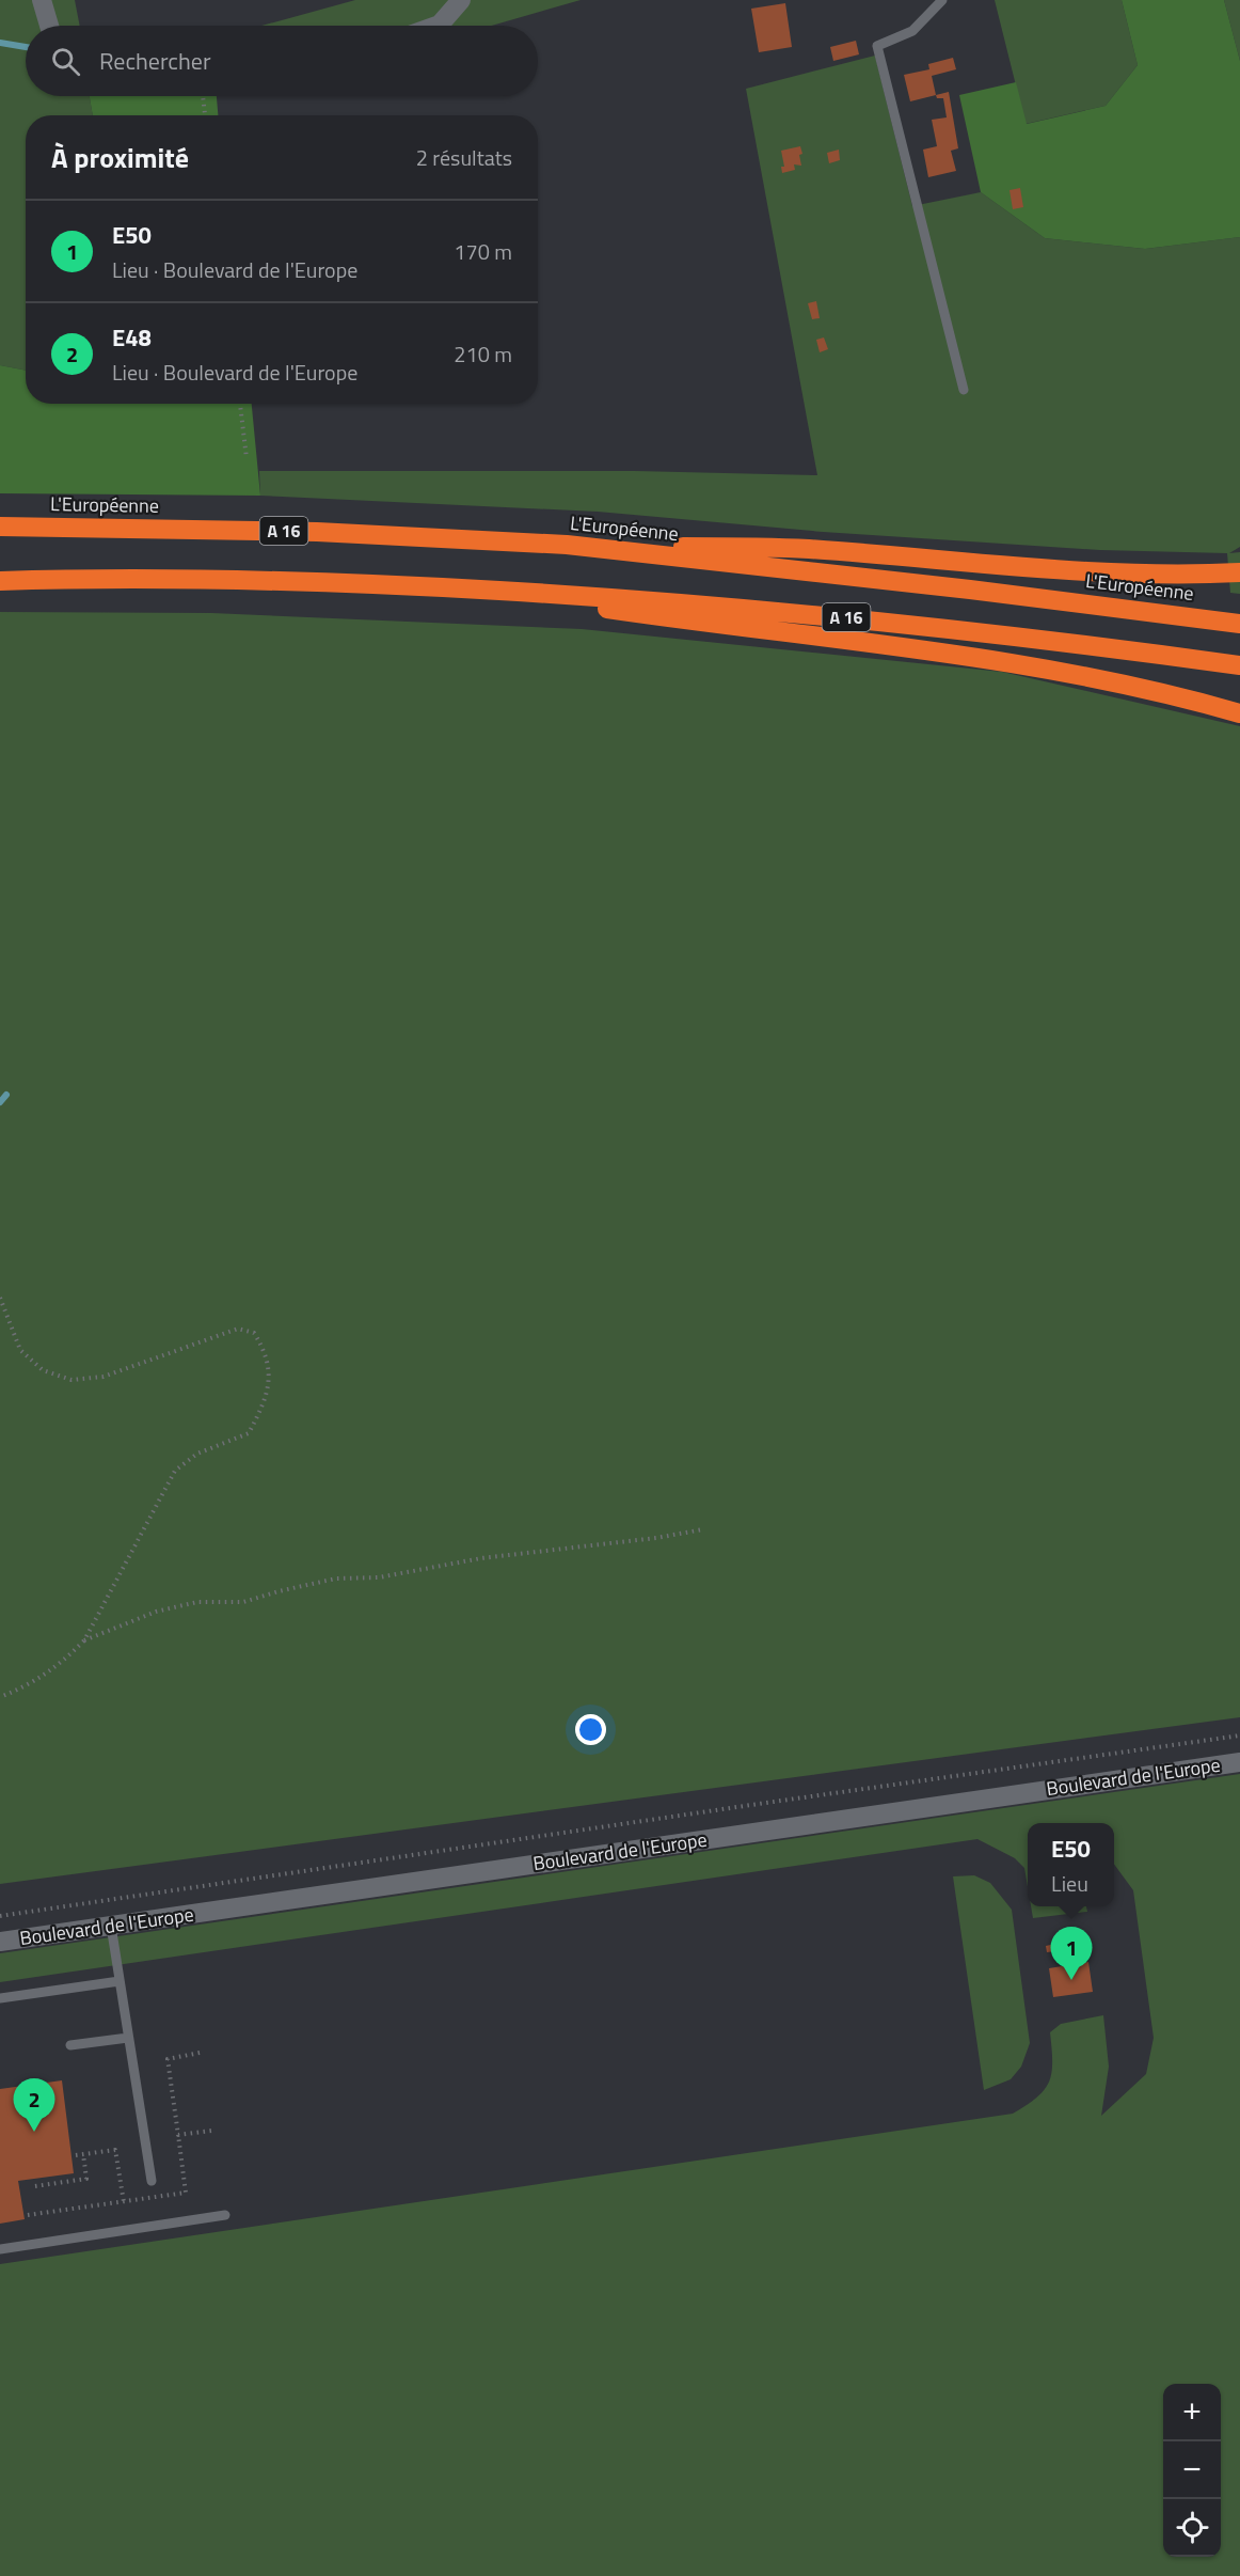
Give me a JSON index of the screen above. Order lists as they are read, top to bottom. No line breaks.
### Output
{"streets":{"highway":["L'Européenne","A 16"],"main road":["Boulevard de l'Europe"]},"page":{"search":"Rechercher","heading":["À proximité","2 résultats"],"list":[{"mark":"1","name":"E50","note":"Lieu · Boulevard de l'Europe","value":"170 m"},{"mark":"2","name":"E48","note":"Lieu · Boulevard de l'Europe","value":"210 m"}],"popup":["E50","Lieu"],"pins":["1","2"],"map_buttons":["+","−"]}}
